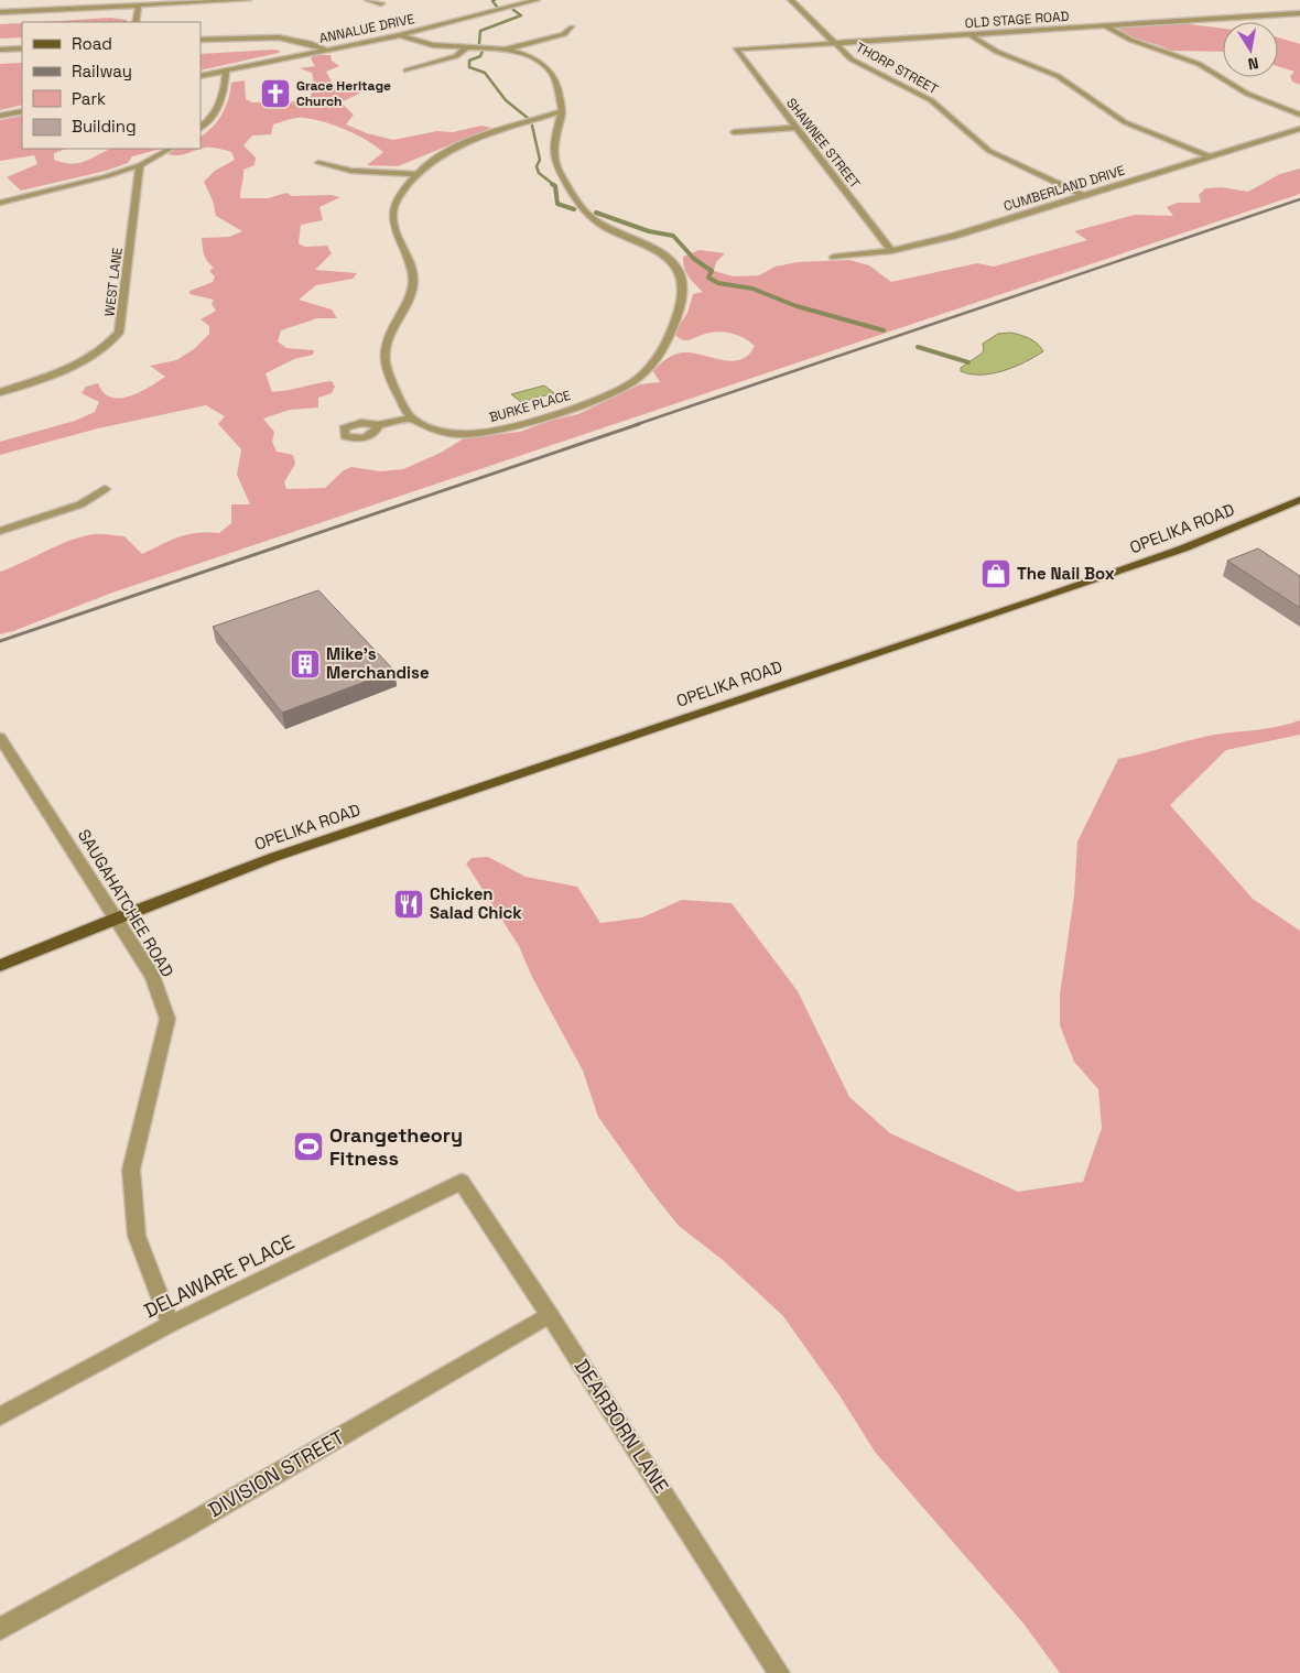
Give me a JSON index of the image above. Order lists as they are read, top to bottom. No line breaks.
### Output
{"streets":{"main road":["OPELIKA ROAD"],"street":["OLD STAGE ROAD","ANNALUE DRIVE","THORP STREET","SHAWNEE STREET","CUMBERLAND DRIVE","WEST LANE","BURKE PLACE","SAUGAHATCHEE ROAD","DELAWARE PLACE","DEARBORN LANE","DIVISION STREET"]},"crossings":[["OLD STAGE ROAD","THORP STREET"],["OLD STAGE ROAD","SHAWNEE STREET"],["ANNALUE DRIVE","BURKE PLACE"],["THORP STREET","CUMBERLAND DRIVE"],["SHAWNEE STREET","CUMBERLAND DRIVE"],["OPELIKA ROAD","SAUGAHATCHEE ROAD"],["SAUGAHATCHEE ROAD","DELAWARE PLACE"],["DELAWARE PLACE","DEARBORN LANE"],["DEARBORN LANE","DIVISION STREET"]],"places":{"church":["Grace Heritage Church"],"shop":["The Nail Box"],"building":["Mike's Merchandise"],"restaurant":["Chicken Salad Chick"],"sports":["Orangetheory Fitness"]},"legend":["Road","Railway","Park","Building"],"north":"bottom"}
